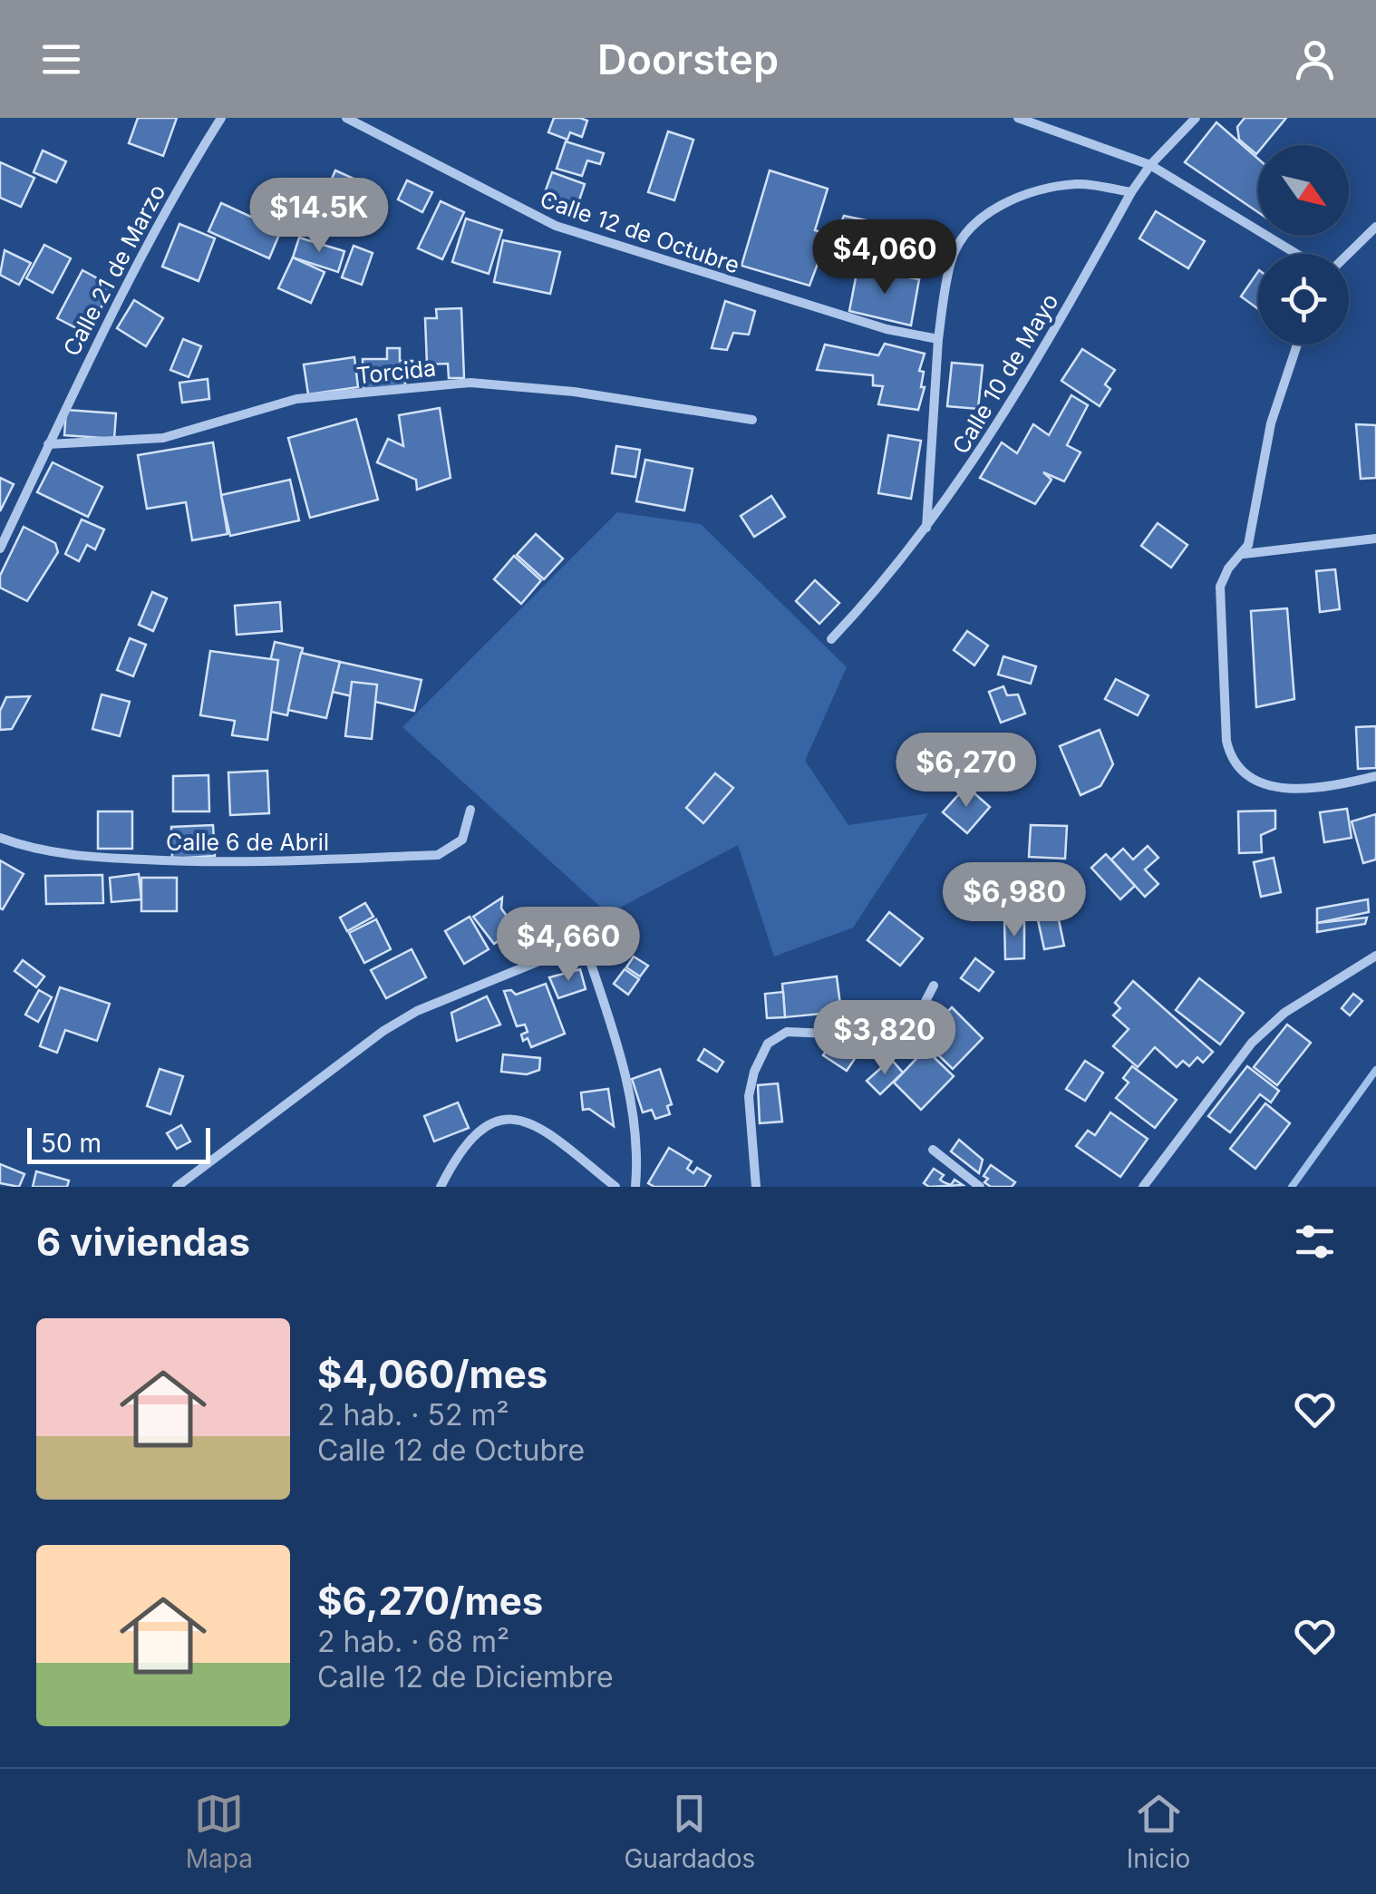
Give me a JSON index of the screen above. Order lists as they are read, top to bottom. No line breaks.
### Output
{"streets":{"street":["Calle 12 de Octubre","Calle 21 de Marzo","Torcida","Calle 10 de Mayo","Calle 6 de Abril"]},"crossings":[["Calle 21 de Marzo","Torcida"]],"scale_bar":"50 m","north":"bottom right","page":{"header":"Doorstep","price":["$14.5K","$4,060","$6,270","$6,980","$4,660","$3,820"],"scale":"50 m","heading":"6 viviendas","list":[{"name":"$4,060/mes","note":"2 hab. · 52 m² · Calle 12 de Octubre"},{"name":"$6,270/mes","note":"2 hab. · 68 m² · Calle 12 de Diciembre"}],"tabs":["Mapa","Guardados","Inicio"]}}
